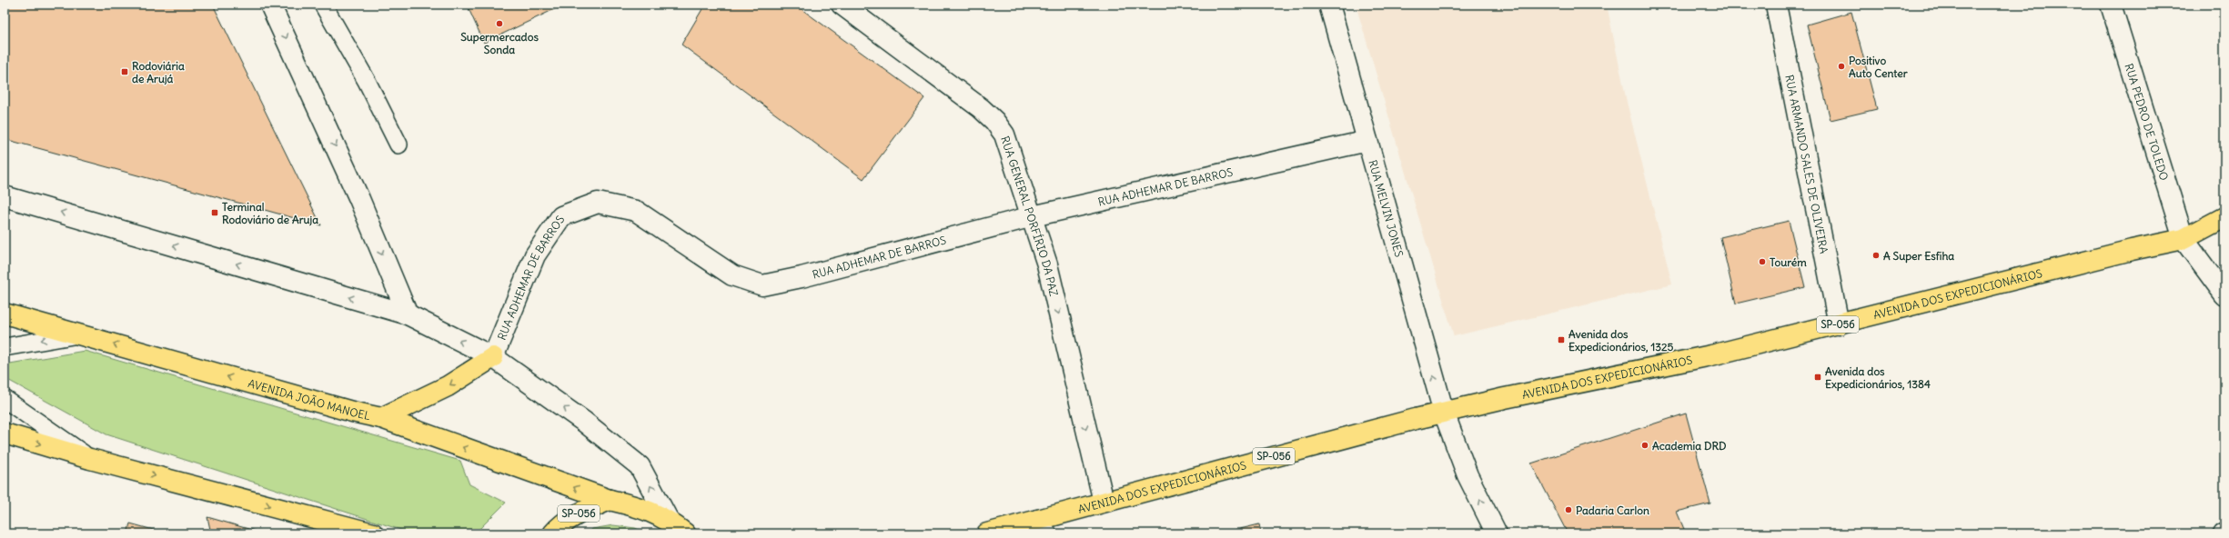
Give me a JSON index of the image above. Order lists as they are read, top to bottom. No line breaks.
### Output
{"streets":{"main road":["AVENIDA DOS EXPEDICIONÁRIOS","SP-056","AVENIDA JOÃO MANOEL"],"street":["RUA PEDRO DE TOLEDO","RUA ARMANDO SALES DE OLIVEIRA","RUA ADHEMAR DE BARROS","RUA MELVIN JONES","RUA GENERAL PORFÍRIO DA PAZ"]},"crossings":[["RUA PEDRO DE TOLEDO","AVENIDA DOS EXPEDICIONÁRIOS"],["RUA ARMANDO SALES DE OLIVEIRA","AVENIDA DOS EXPEDICIONÁRIOS"],["RUA ADHEMAR DE BARROS","RUA MELVIN JONES"],["RUA ADHEMAR DE BARROS","RUA GENERAL PORFÍRIO DA PAZ"],["RUA MELVIN JONES","AVENIDA DOS EXPEDICIONÁRIOS"],["RUA GENERAL PORFÍRIO DA PAZ","AVENIDA DOS EXPEDICIONÁRIOS"],["SP-056","AVENIDA JOÃO MANOEL"]],"one_way":["RUA MELVIN JONES","RUA GENERAL PORFÍRIO DA PAZ"],"places":{"other":["Supermercados Sonda","Positivo Auto Center","A Super Esfiha","Tourém","Academia DRD","Padaria Carlon"],"transit":["Rodoviária de Arujá","Terminal Rodoviário de Aruja","Avenida dos Expedicionários, 1325","Avenida dos Expedicionários, 1384"]}}
